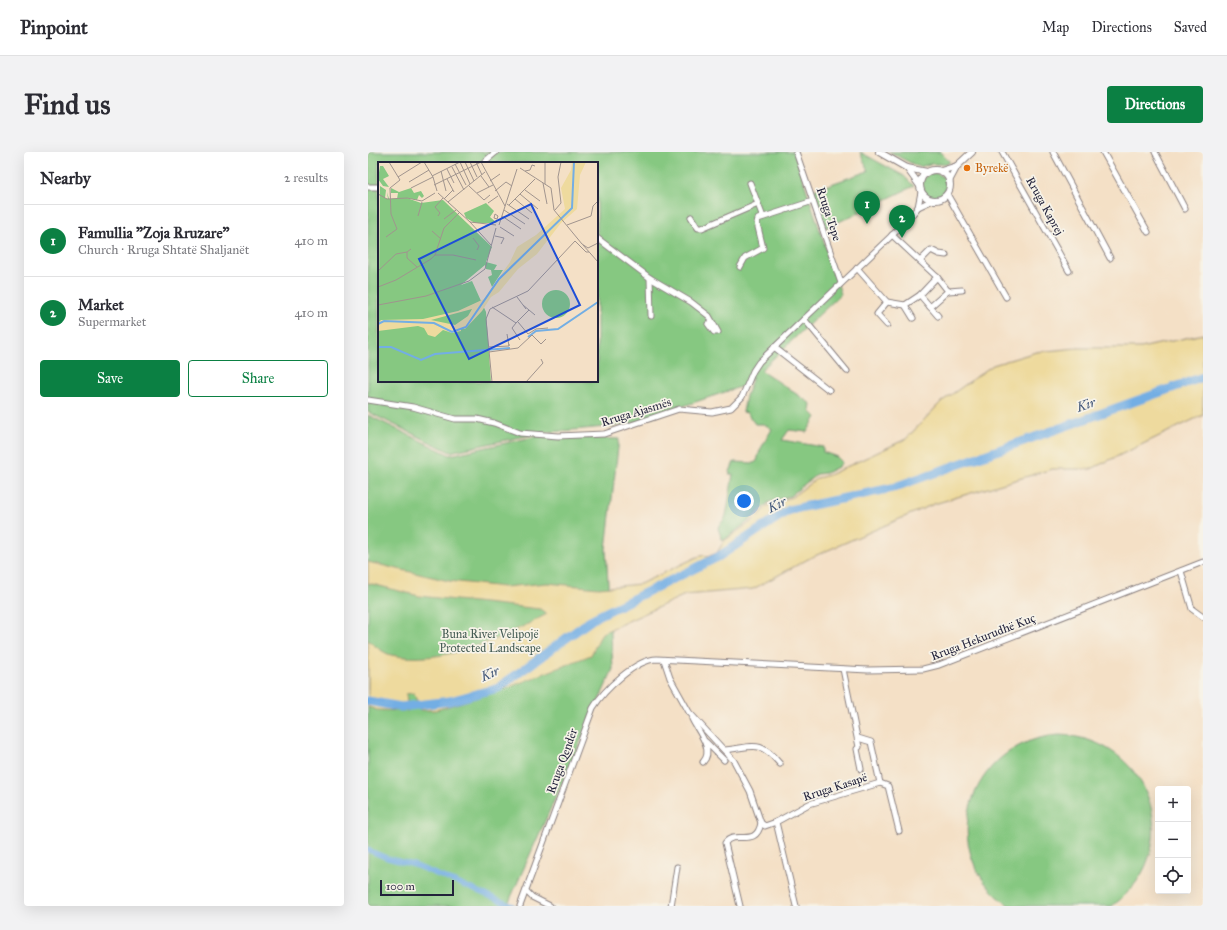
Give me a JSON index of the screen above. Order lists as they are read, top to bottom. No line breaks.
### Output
{"streets":{"street":["Rruga Kaprej","Rruga Tepe","Rruga Ajasmës","Rruga Hekurudhë Kuç","Rruga Qendër","Rruga Kasapë"]},"crossings":[["Rruga Hekurudhë Kuç","Rruga Qendër"],["Rruga Hekurudhë Kuç","Rruga Kasapë"]],"water":["Kir"],"parks":["Buna River Velipojë Protected Landscape"],"places":["Byrekë"],"scale_bar":"100 m","page":{"header":"Pinpoint","nav":["Map","Directions","Saved"],"buttons":["Directions",["Save","Share"]],"title":"Find us","heading":["Nearby","2 results"],"pins":["1","2"],"list":[{"mark":"1","name":"Famullia \"Zoja Rruzare\"","note":"Church · Rruga Shtatë Shaljanët","value":"410 m"},{"mark":"2","name":"Market","note":"Supermarket","value":"410 m"}],"map_buttons":["+","−"],"scale":"100 m"}}
